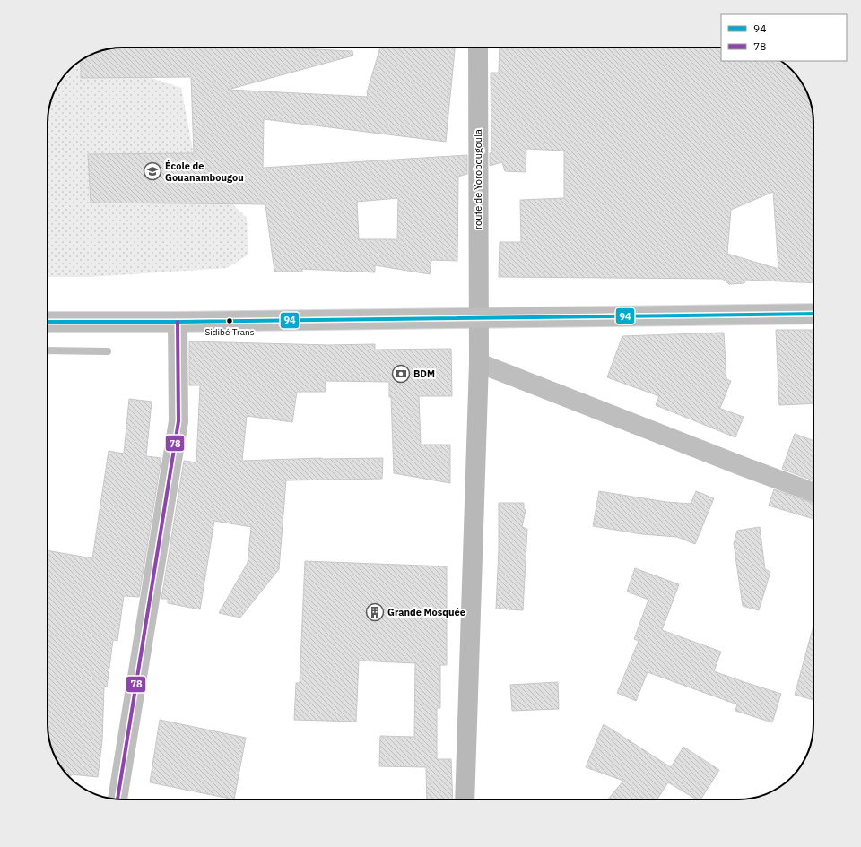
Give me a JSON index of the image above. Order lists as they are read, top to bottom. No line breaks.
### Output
{"streets":{"street":["route de Yorobougoula"]},"places":{"school or university":["École de Gouanambougou"],"other":["Sidibé Trans"],"bank":["BDM"],"building":["Grande Mosquée"]},"lines":["transit line 94","transit line 78"],"legend":["94","78"]}
